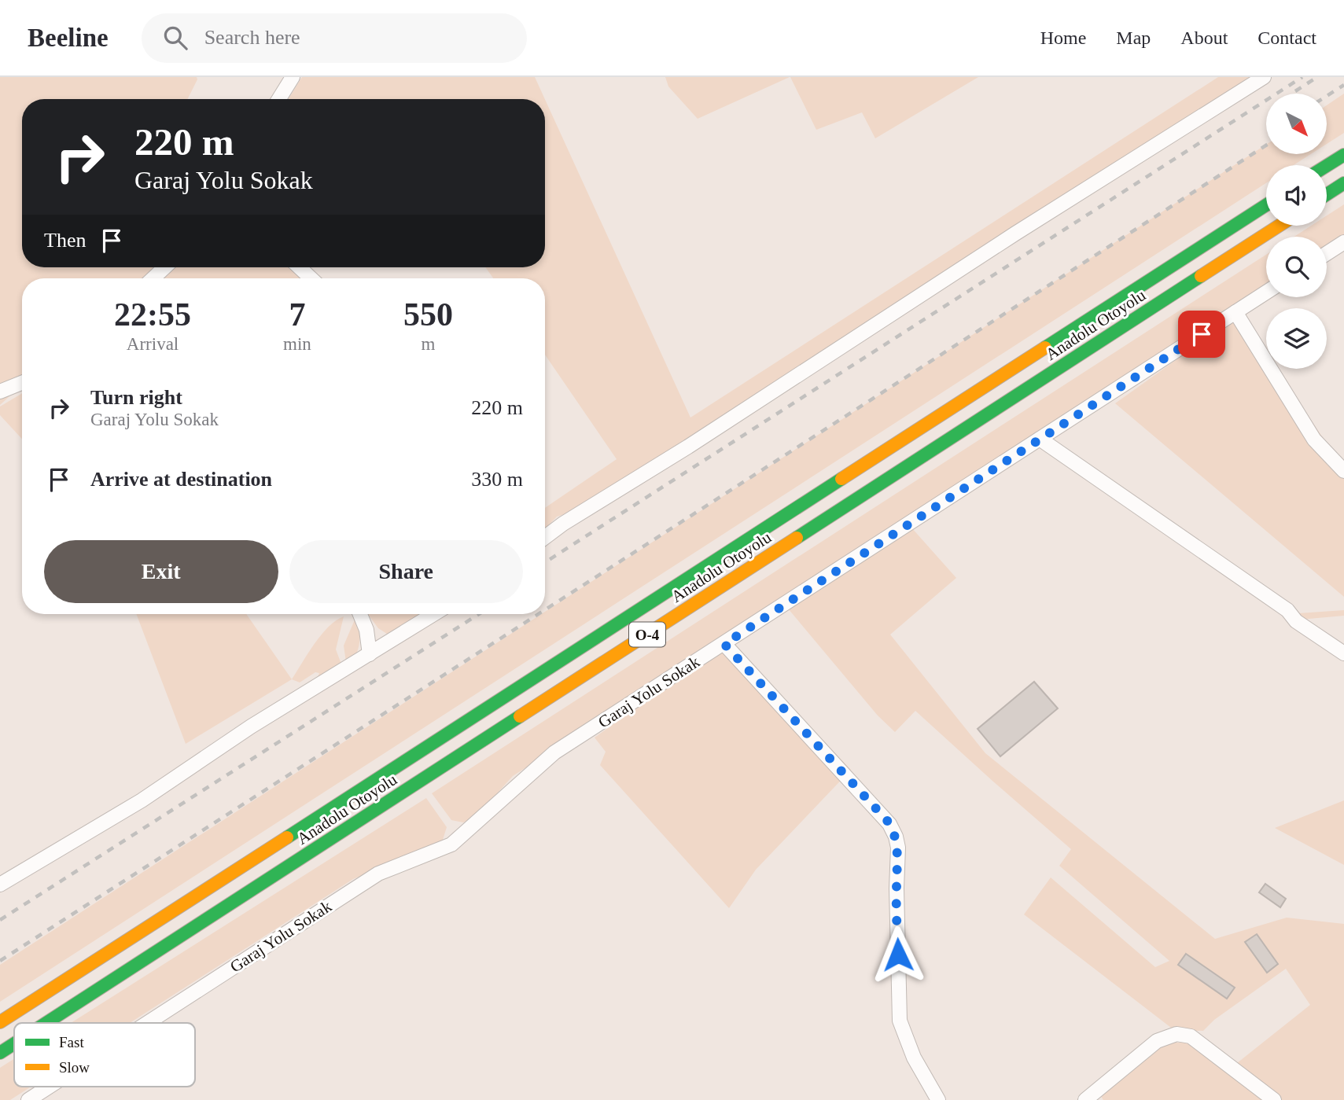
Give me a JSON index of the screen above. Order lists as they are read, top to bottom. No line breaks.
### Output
{"streets":{"highway":["Anadolu Otoyolu","O-4"],"street":["Garaj Yolu Sokak"]},"legend":["Fast","Slow"],"north":"bottom right","page":{"header":"Beeline","search":"Search here","nav":["Home","Map","About","Contact"],"turn":["220 m","Garaj Yolu Sokak"],"then":"Then","eta":["22:55","Arrival","7","min","550","m"],"list":[{"name":"Turn right","note":"Garaj Yolu Sokak","value":"220 m"},{"name":"Arrive at destination","value":"330 m"}],"buttons":["Exit","Share"]}}
